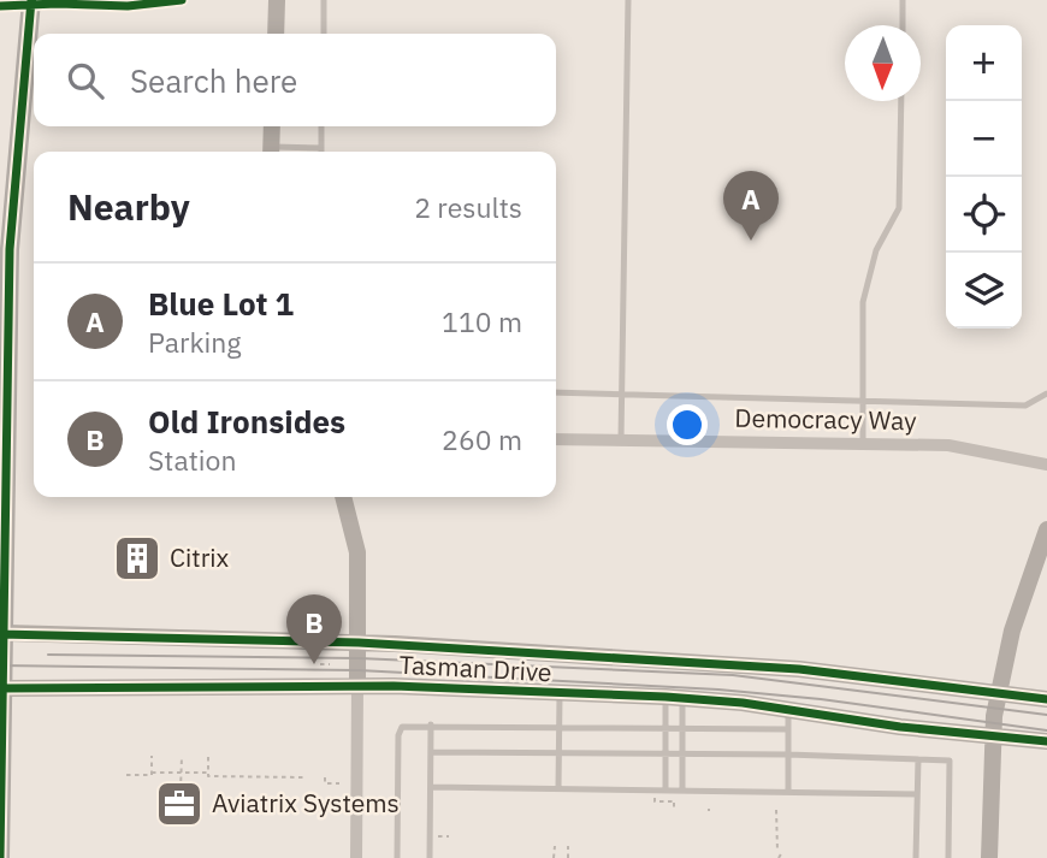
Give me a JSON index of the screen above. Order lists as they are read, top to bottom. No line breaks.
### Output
{"streets":{"main road":["Tasman Drive"],"street":["Democracy Way"]},"places":{"building":["Citrix"],"office":["Aviatrix Systems"]},"north":"bottom","page":{"map_buttons":["+","−"],"search":"Search here","heading":["Nearby","2 results"],"pins":["A","B"],"list":[{"mark":"A","name":"Blue Lot 1","note":"Parking","value":"110 m"},{"mark":"B","name":"Old Ironsides","note":"Station","value":"260 m"}]}}
